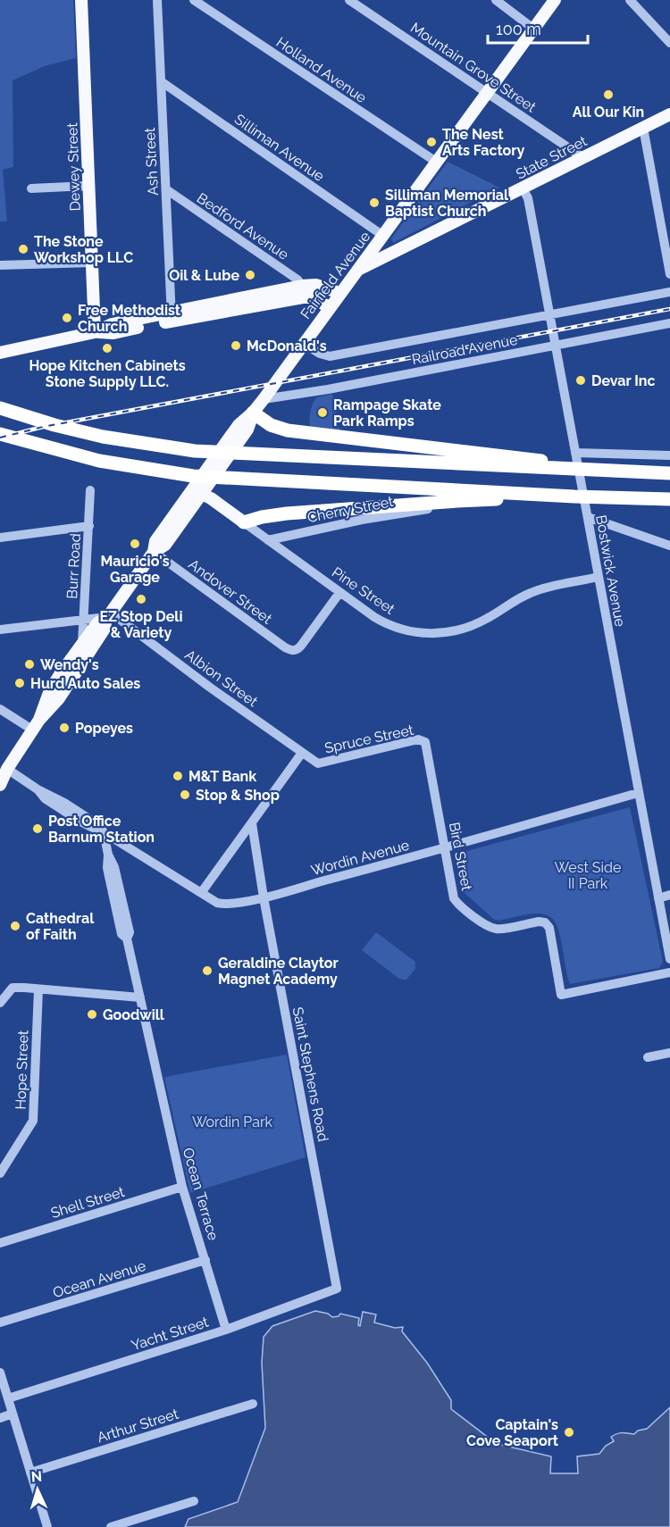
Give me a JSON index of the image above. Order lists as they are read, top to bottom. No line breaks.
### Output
{"streets":{"main road":["State Street","Dewey Street","Fairfield Avenue","Pine Street"],"street":["Mountain Grove Street","Holland Avenue","Silliman Avenue","Ash Street","Bedford Avenue","Railroad Avenue","Cherry Street","Burr Road","Bostwick Avenue","Andover Street","Albion Street","Spruce Street","Bird Street","Wordin Avenue","Hope Street","Saint Stephens Road","Ocean Terrace","Shell Street","Ocean Avenue","Yacht Street","Arthur Street"]},"crossings":[["Mountain Grove Street","State Street"],["Mountain Grove Street","Fairfield Avenue"],["Holland Avenue","Fairfield Avenue"],["Silliman Avenue","Ash Street"],["Silliman Avenue","Fairfield Avenue"],["State Street","Fairfield Avenue"],["State Street","Bostwick Avenue"],["Ash Street","Bedford Avenue"],["Fairfield Avenue","Railroad Avenue"],["Fairfield Avenue","Burr Road"],["Fairfield Avenue","Pine Street"],["Fairfield Avenue","Andover Street"],["Fairfield Avenue","Albion Street"],["Fairfield Avenue","Wordin Avenue"],["Railroad Avenue","Bostwick Avenue"],["Cherry Street","Pine Street"],["Bostwick Avenue","Pine Street"],["Bostwick Avenue","Wordin Avenue"],["Pine Street","Andover Street"],["Albion Street","Spruce Street"],["Spruce Street","Bird Street"],["Bird Street","Wordin Avenue"],["Wordin Avenue","Saint Stephens Road"],["Wordin Avenue","Ocean Terrace"],["Saint Stephens Road","Yacht Street"],["Ocean Terrace","Shell Street"],["Ocean Terrace","Ocean Avenue"],["Ocean Terrace","Yacht Street"]],"parks":["West Side II Park","Wordin Park"],"places":["All Our Kin","The Nest Arts Factory","Silliman Memorial Baptist Church","The Stone Workshop LLC","Oil & Lube","Free Methodist Church","McDonald's","Hope Kitchen Cabinets Stone Supply LLC.","Devar Inc","Rampage Skate Park Ramps","Mauricio's Garage","EZ Stop Deli & Variety","Wendy's","Hurd Auto Sales","Popeyes","M&T Bank","Stop & Shop","Post Office Barnum Station","Cathedral of Faith","Geraldine Claytor Magnet Academy","Goodwill","Captain's Cove Seaport"],"scale_bar":"100 m","north":"top"}
